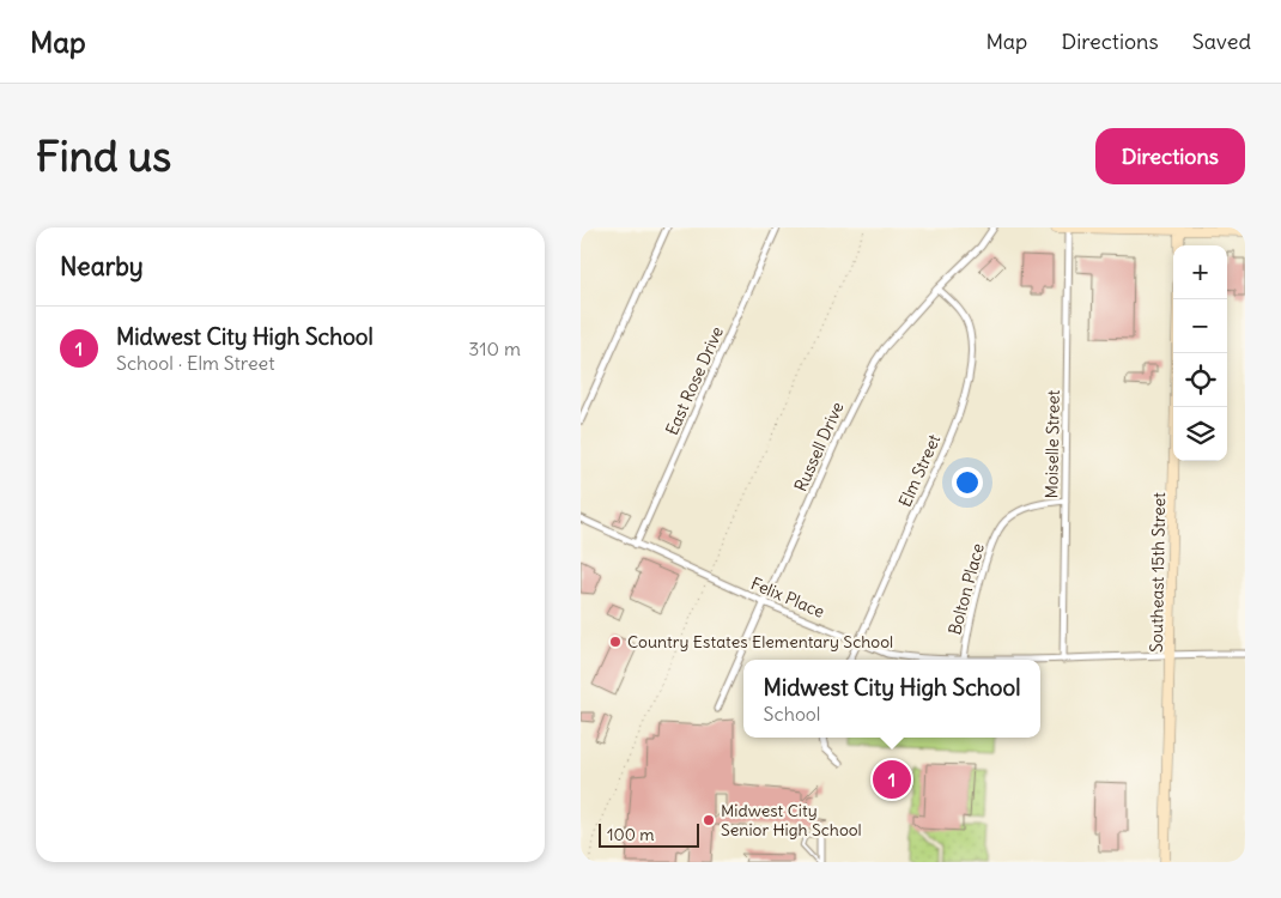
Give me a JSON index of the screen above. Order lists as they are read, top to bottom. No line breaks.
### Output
{"streets":{"main road":["Southeast 15th Street"],"street":["East Rose Drive","Moiselle Street","Russell Drive","Elm Street","Bolton Place","Felix Place"]},"crossings":[["East Rose Drive","Felix Place"],["Moiselle Street","Bolton Place"],["Moiselle Street","Felix Place"],["Russell Drive","Elm Street"],["Russell Drive","Felix Place"],["Elm Street","Felix Place"],["Southeast 15th Street","Felix Place"]],"places":["Country Estates Elementary School","Midwest City Senior High School"],"scale_bar":"100 m","page":{"header":"Map","nav":["Map","Directions","Saved"],"buttons":"Directions","title":"Find us","heading":"Nearby","map_buttons":["+","−"],"list":[{"mark":"1","name":"Midwest City High School","note":"School · Elm Street","value":"310 m"}],"popup":["Midwest City High School","School"],"pins":"1","scale":"100 m"}}
